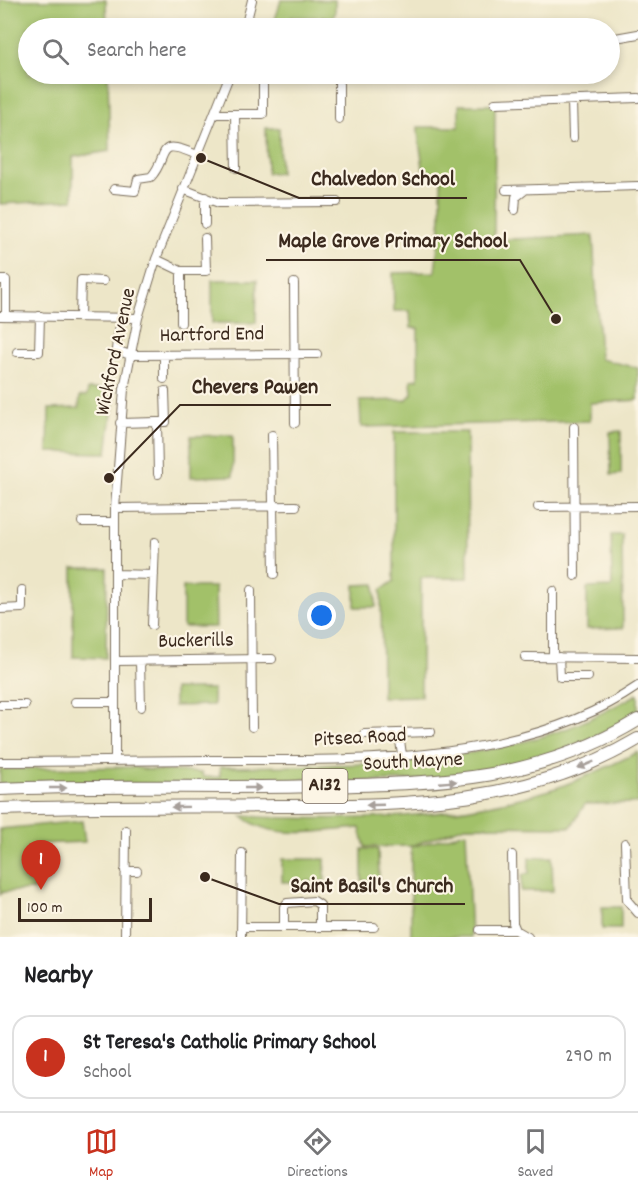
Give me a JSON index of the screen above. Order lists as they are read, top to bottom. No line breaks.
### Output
{"streets":{"main road":["South Mayne","A132"],"street":["Hartford End","Wickford Avenue","Buckerills","Pitsea Road"]},"crossings":[["Hartford End","Wickford Avenue"],["Wickford Avenue","Buckerills"],["Wickford Avenue","Pitsea Road"]],"places":["Chalvedon School","Maple Grove Primary School","Chevers Pawen","Saint Basil's Church"],"scale_bar":"100 m","page":{"search":"Search here","pins":"1","scale":"100 m","heading":"Nearby","list":[{"mark":"1","name":"St Teresa's Catholic Primary School","note":"School","value":"290 m"}],"nav":["Map","Directions","Saved"]}}
